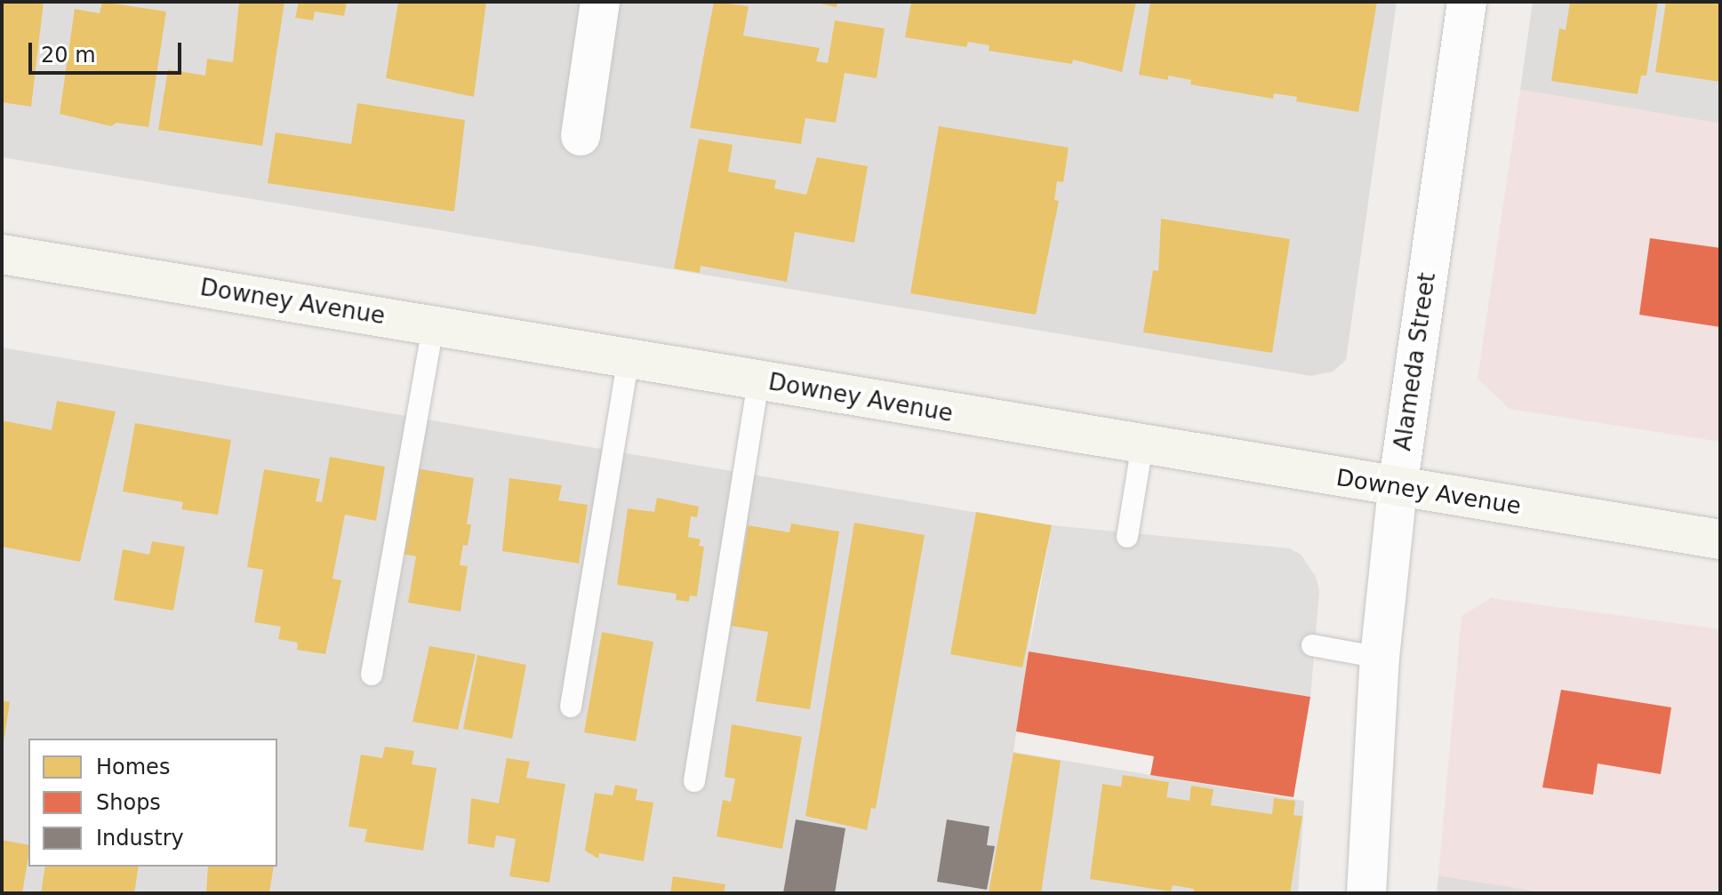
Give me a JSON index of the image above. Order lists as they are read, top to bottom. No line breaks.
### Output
{"streets":{"main road":["Downey Avenue"],"street":["Alameda Street"]},"crossings":[["Downey Avenue","Alameda Street"]],"legend":["Homes","Shops","Industry"],"scale_bar":"20 m"}
